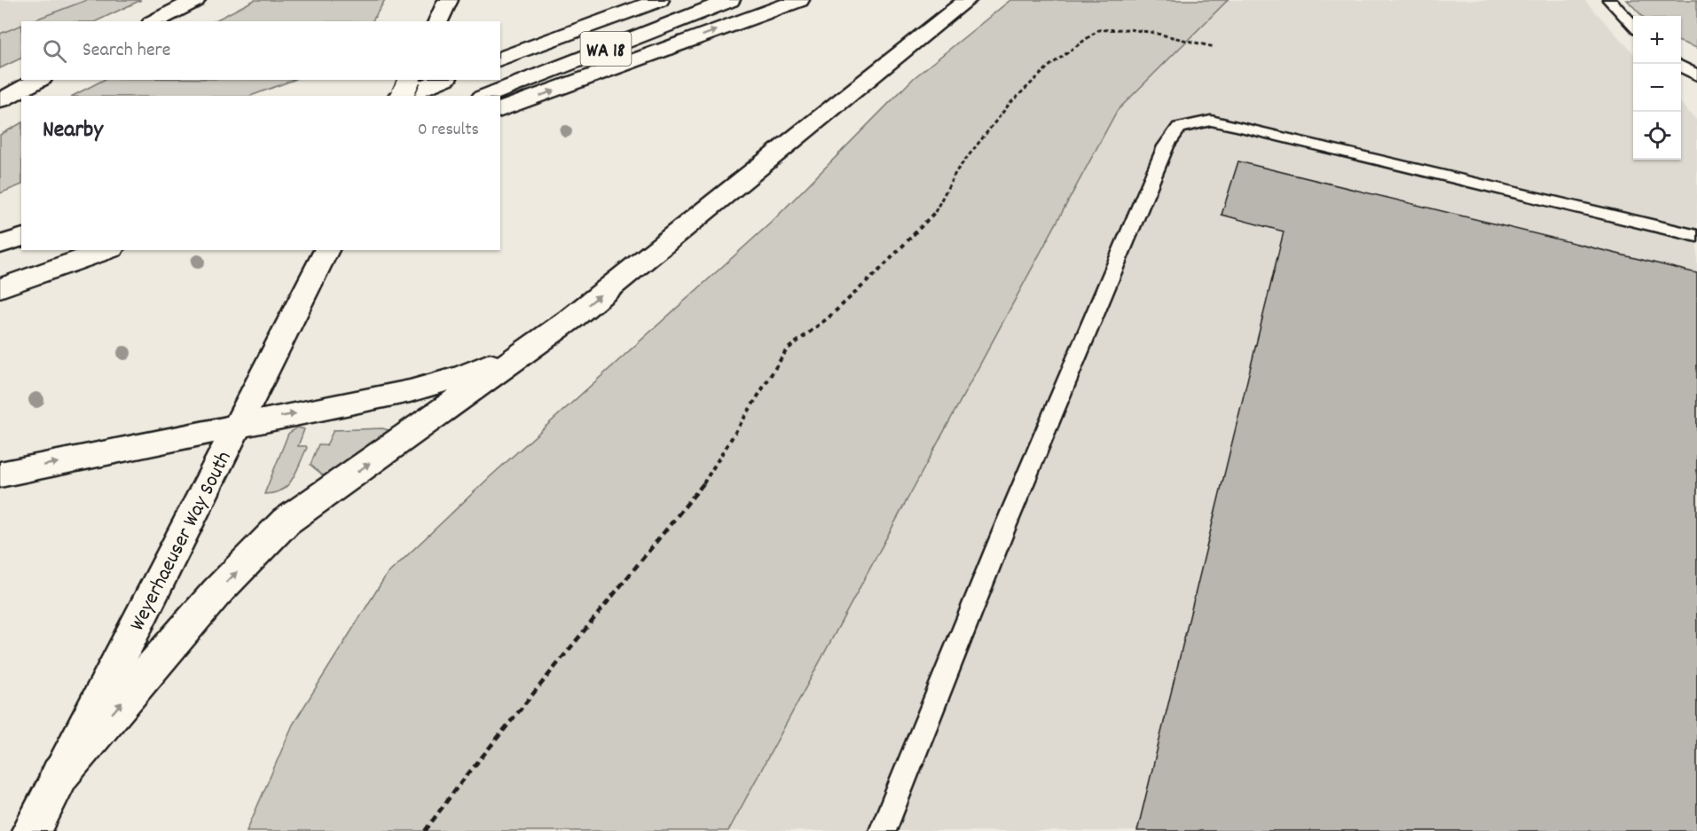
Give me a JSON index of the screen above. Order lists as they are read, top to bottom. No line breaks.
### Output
{"streets":{"main road":["WA 18","Weyerhaeuser Way South"]},"page":{"map_buttons":["+","−"],"search":"Search here","heading":["Nearby","0 results"]}}
